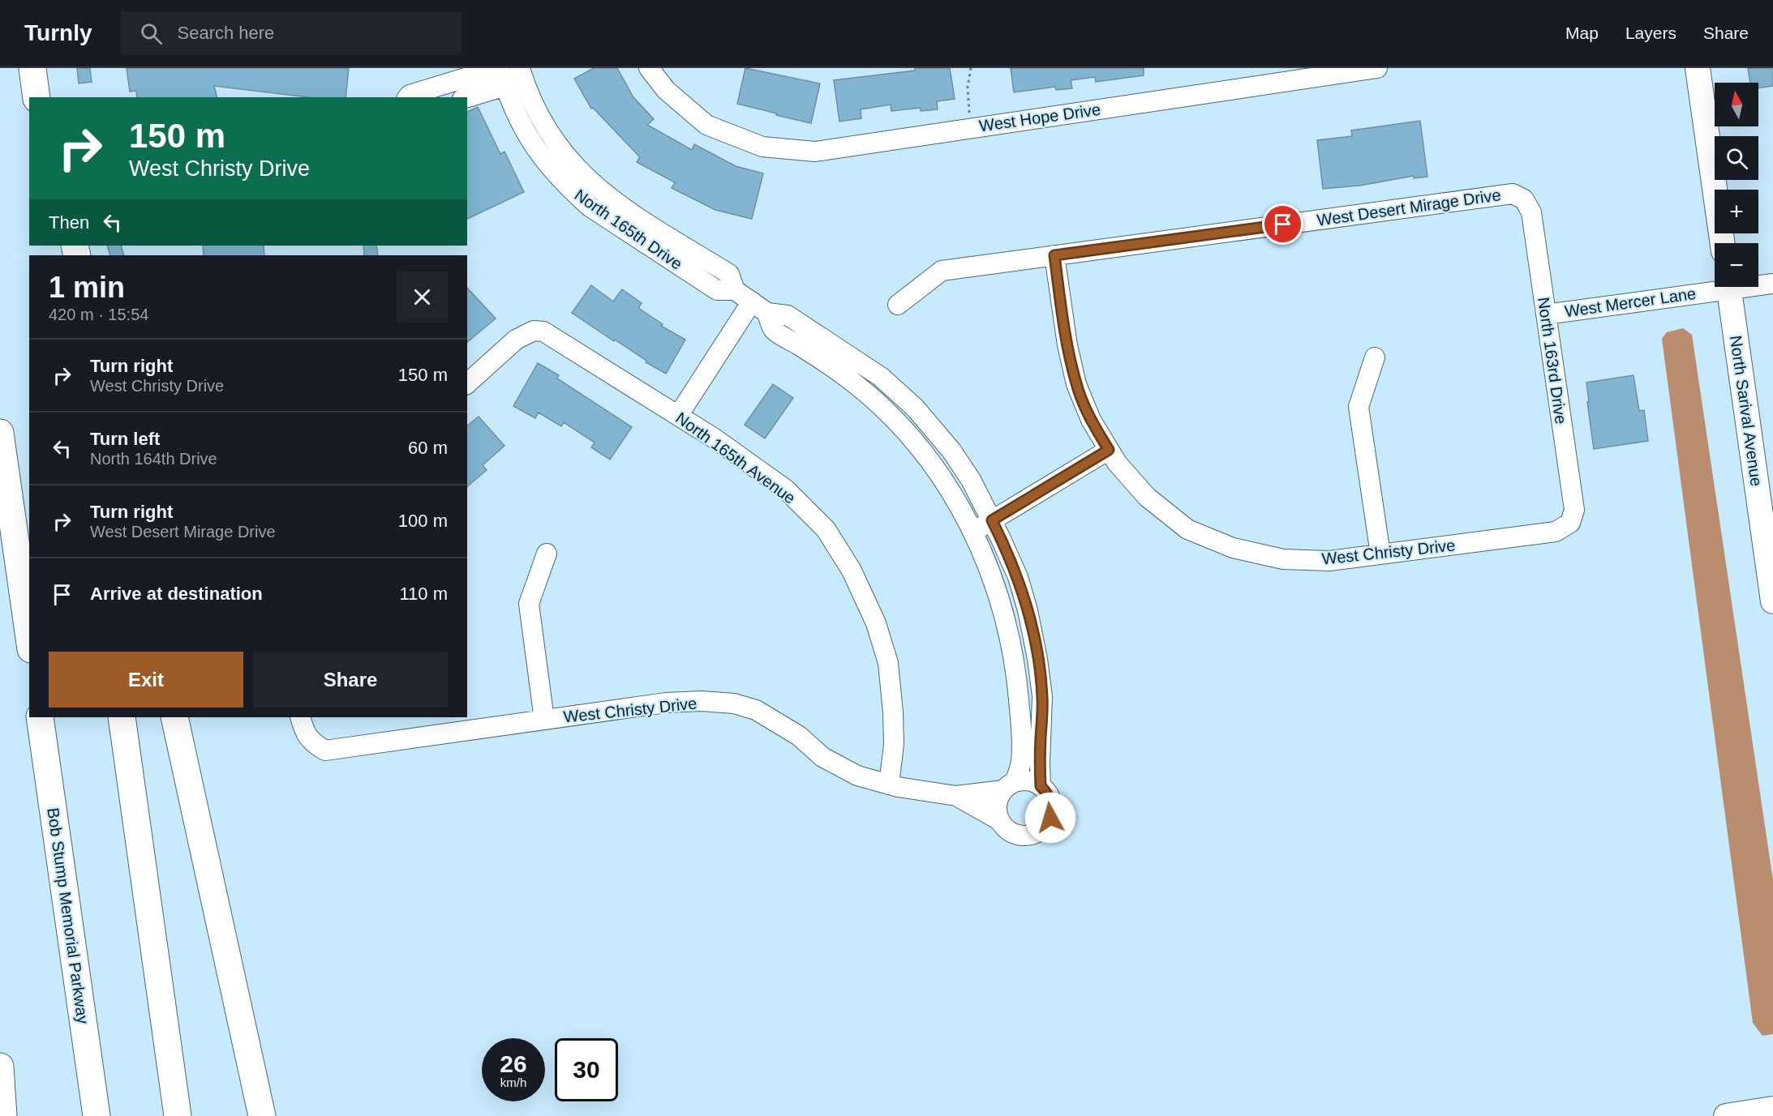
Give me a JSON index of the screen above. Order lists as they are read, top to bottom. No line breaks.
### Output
{"streets":{"highway":["Bob Stump Memorial Parkway"],"main road":["North Sarival Avenue"],"street":["West Hope Drive","West Desert Mirage Drive","North 165th Drive","West Mercer Lane","North 163rd Drive","North 165th Avenue","West Christy Drive"]},"crossings":[["West Desert Mirage Drive","North 163rd Drive"],["West Desert Mirage Drive","West Christy Drive"],["West Mercer Lane","North 163rd Drive"],["North 163rd Drive","West Christy Drive"],["North 165th Avenue","West Christy Drive"]],"north":"top","page":{"header":"Turnly","search":"Search here","nav":["Map","Layers","Share"],"map_buttons":["+","−"],"turn":["150 m","West Christy Drive"],"then":"Then","heading":["1 min","420 m · 15:54"],"list":[{"name":"Turn right","note":"West Christy Drive","value":"150 m"},{"name":"Turn left","note":"North 164th Drive","value":"60 m"},{"name":"Turn right","note":"West Desert Mirage Drive","value":"100 m"},{"name":"Arrive at destination","value":"110 m"}],"buttons":["Exit","Share"],"speed":"26 km/h","limit":"30"}}
